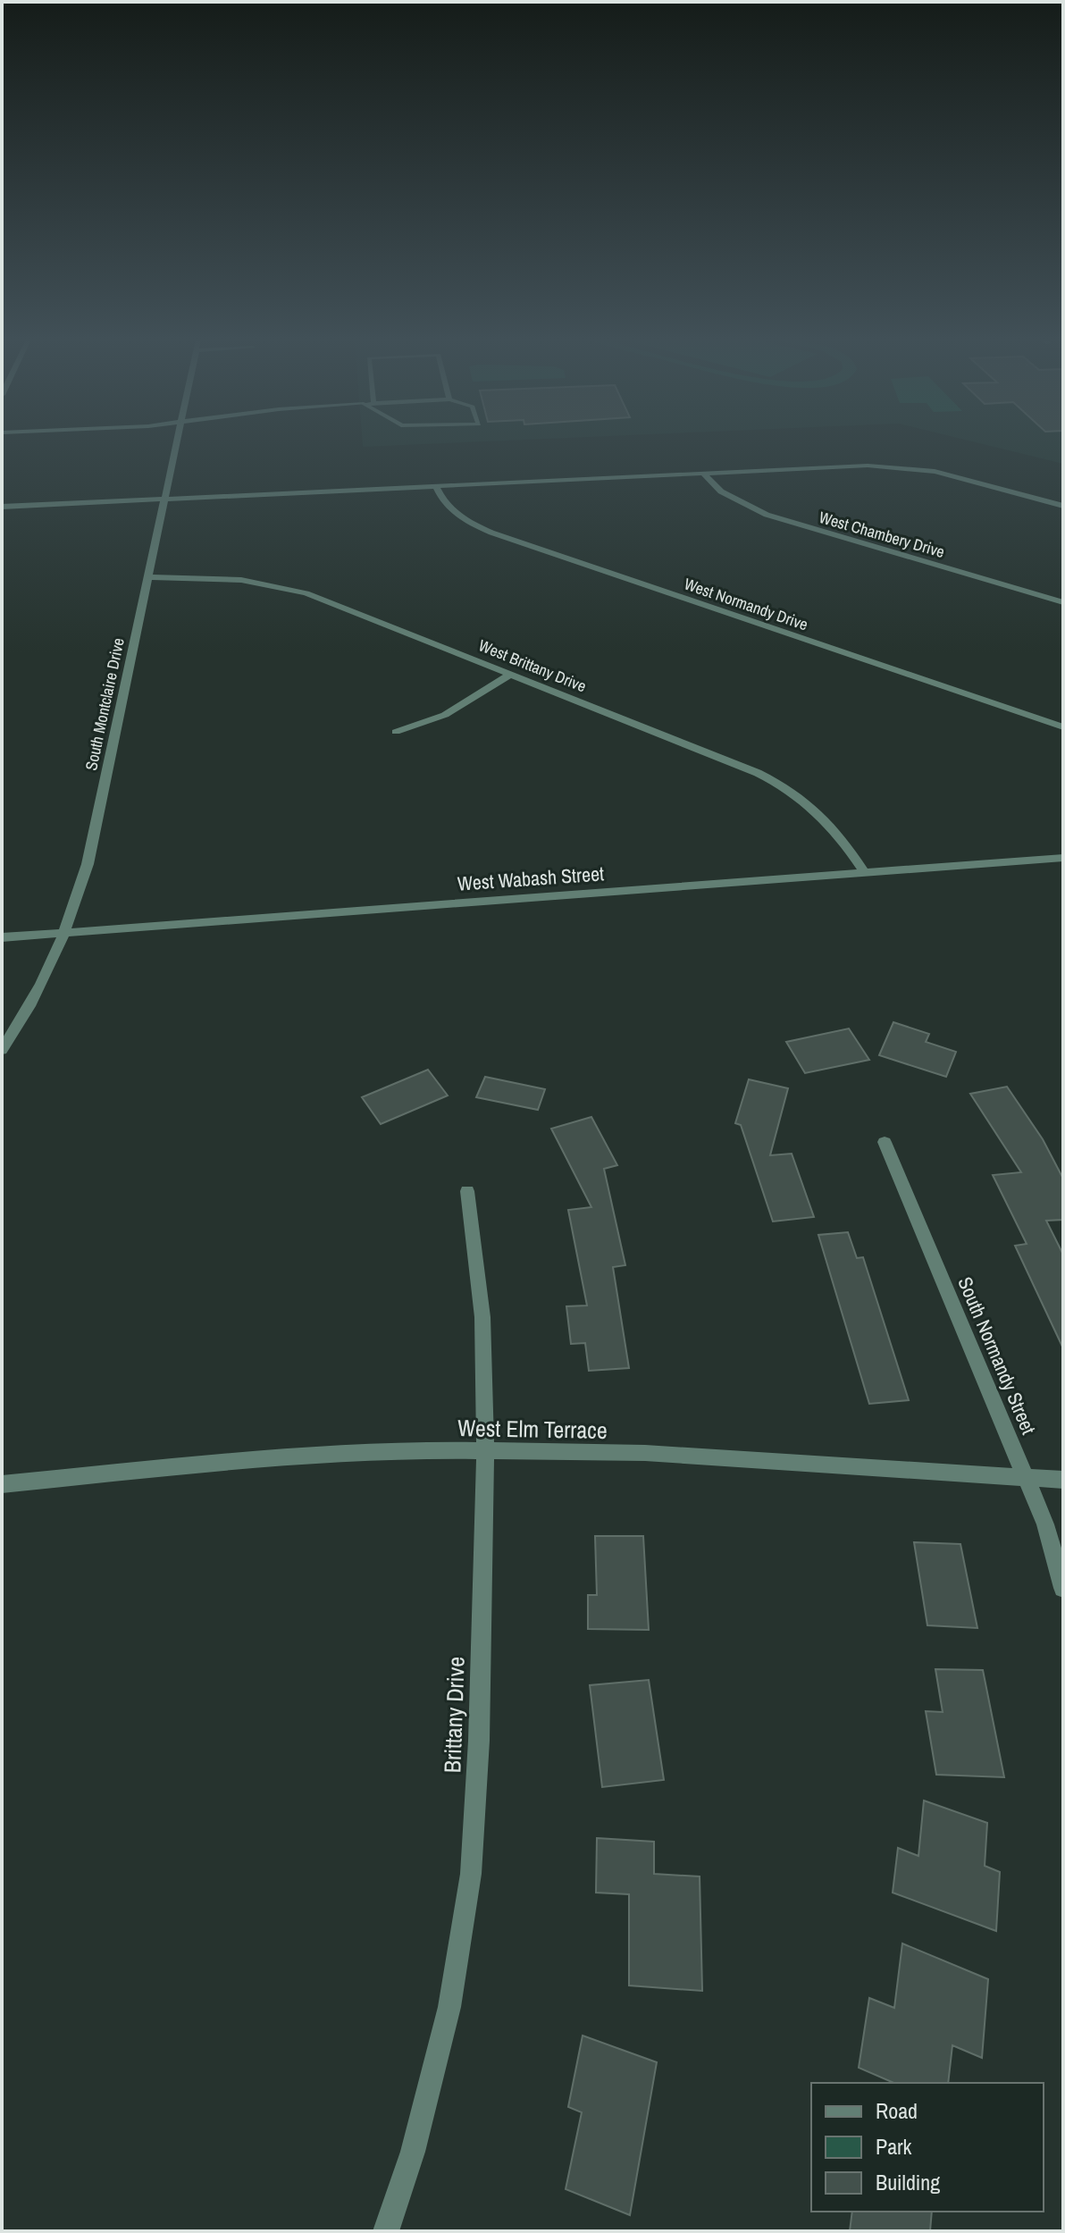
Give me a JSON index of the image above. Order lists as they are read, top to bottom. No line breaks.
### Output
{"streets":{"street":["West Chambery Drive","West Normandy Drive","West Brittany Drive","South Montclaire Drive","West Wabash Street","South Normandy Street","West Elm Terrace","Brittany Drive"]},"crossings":[["West Brittany Drive","South Montclaire Drive"],["West Brittany Drive","West Wabash Street"],["South Montclaire Drive","West Wabash Street"],["South Normandy Street","West Elm Terrace"],["West Elm Terrace","Brittany Drive"]],"legend":["Road","Park","Building"]}
